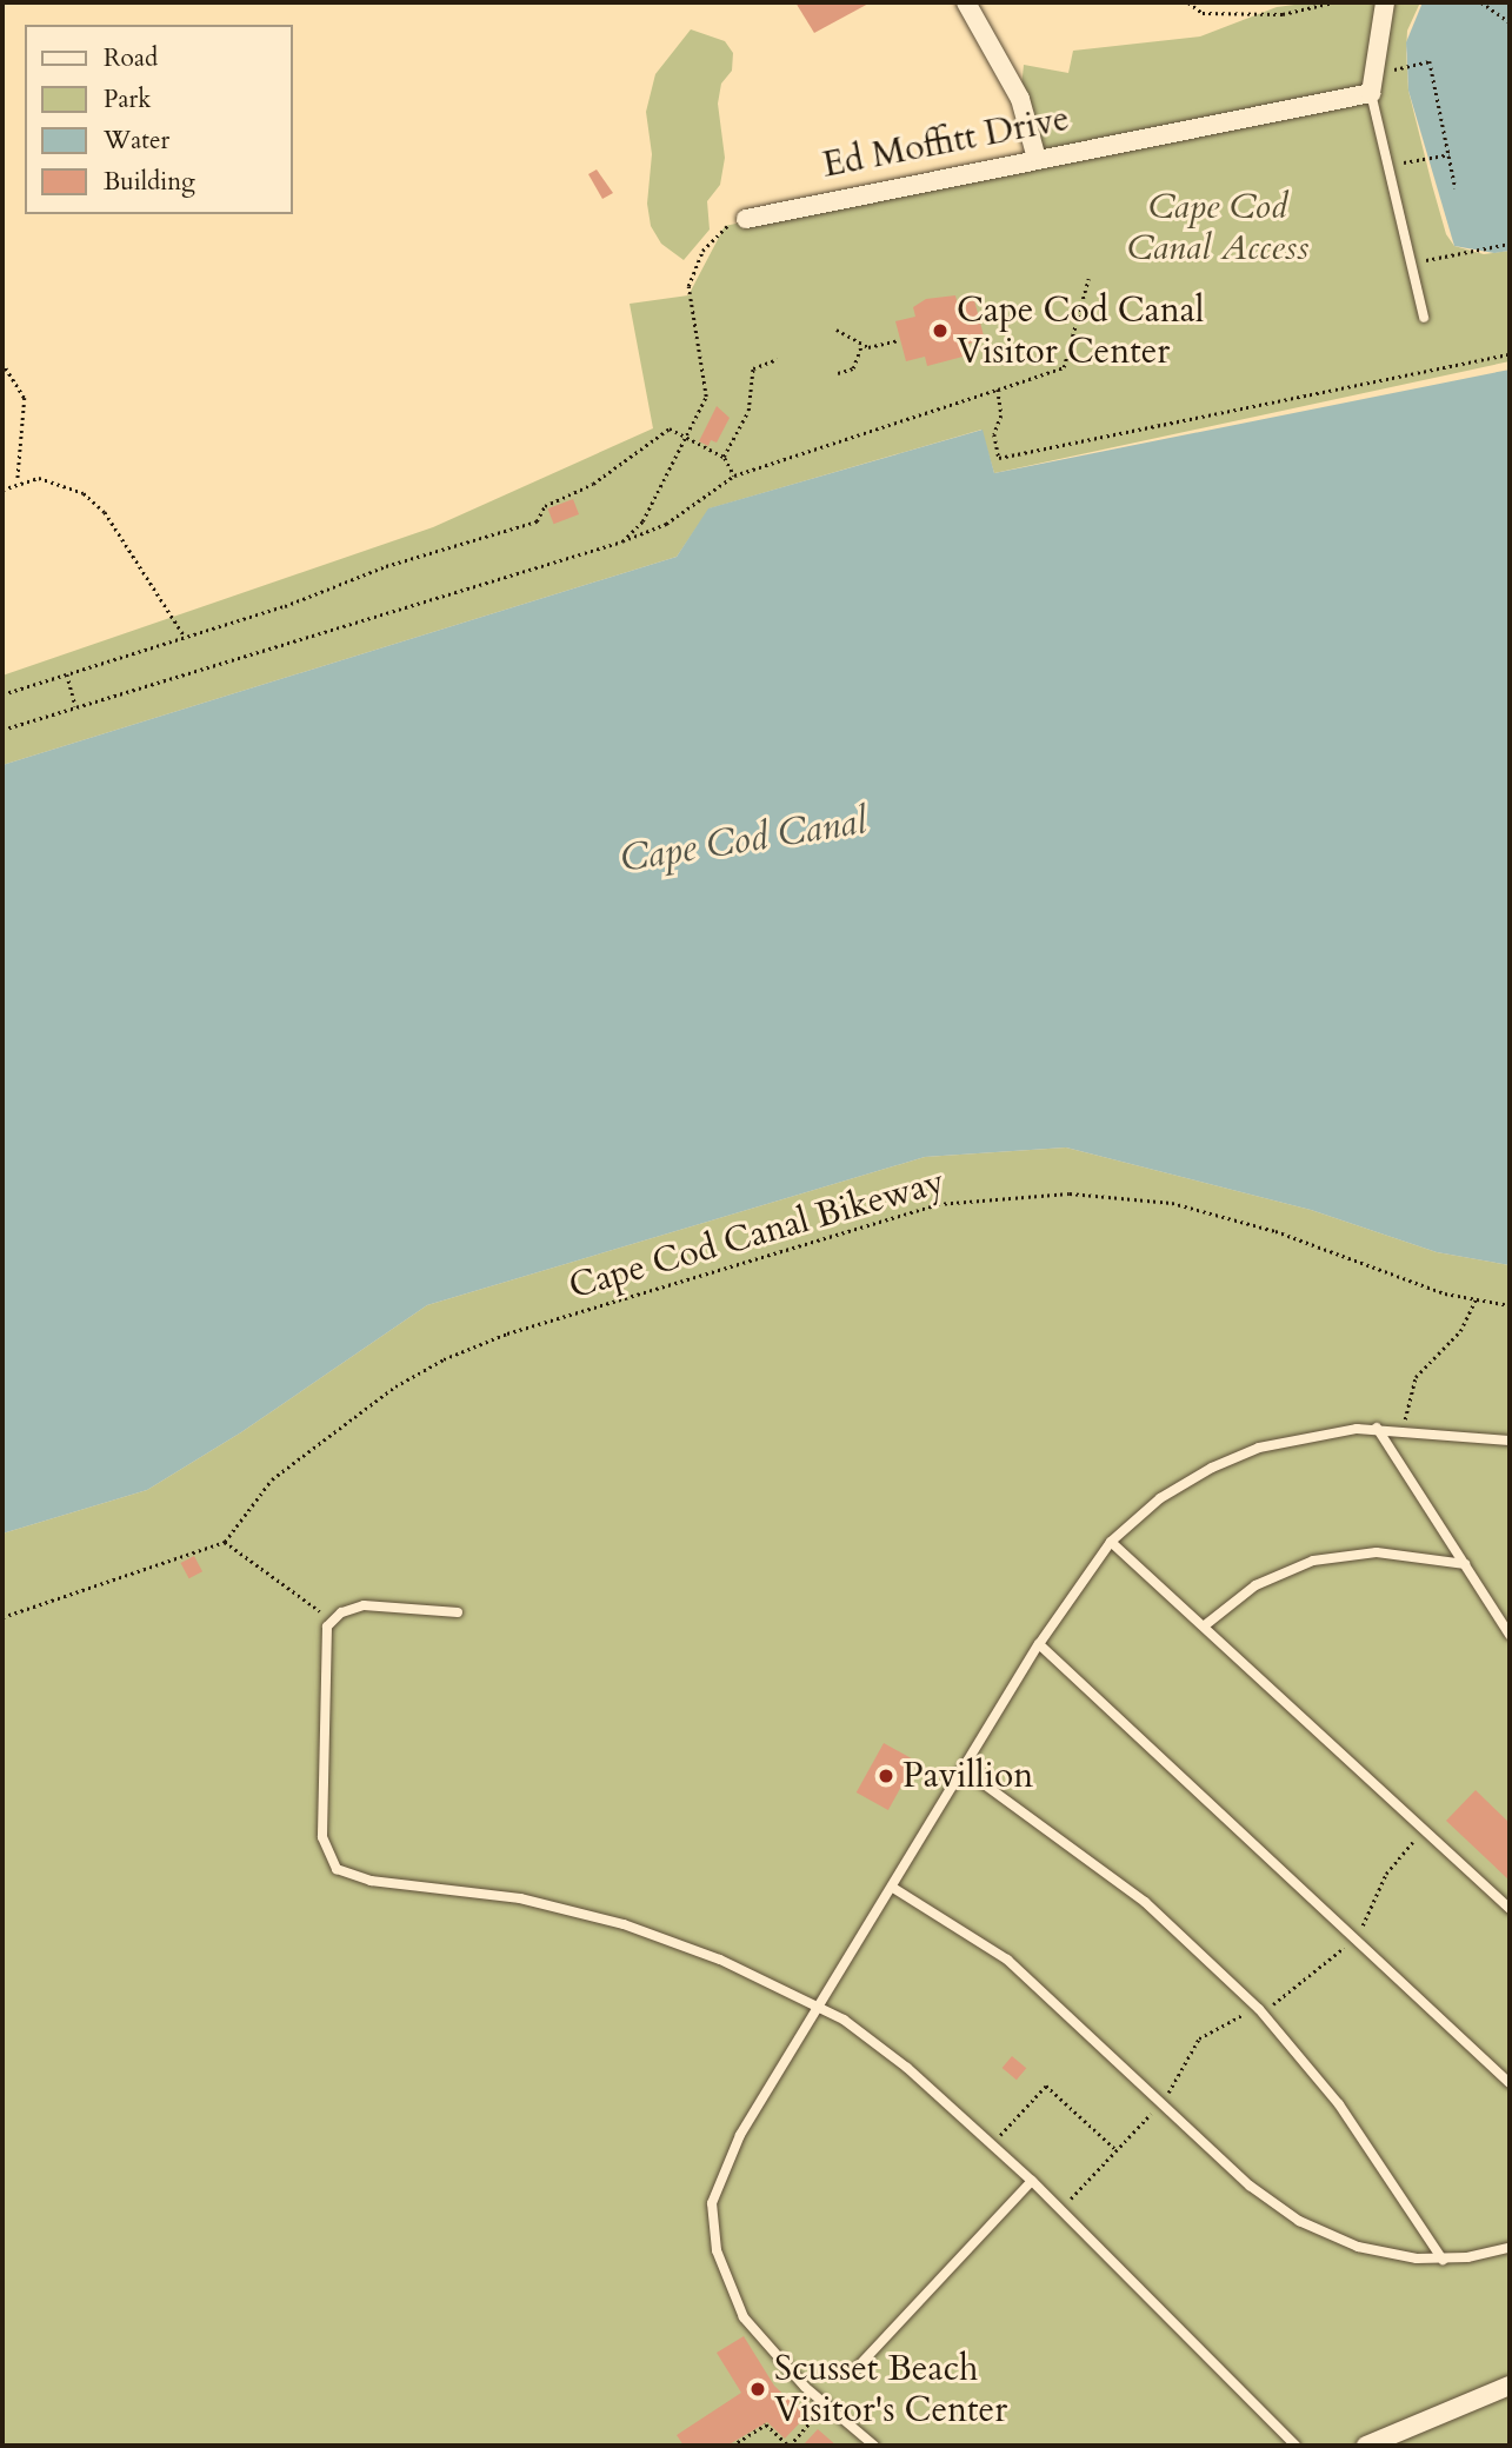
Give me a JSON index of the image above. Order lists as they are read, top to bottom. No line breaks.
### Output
{"streets":{"street":["Ed Moffitt Drive"],"path":["Cape Cod Canal Bikeway"]},"water":["Cape Cod Canal"],"parks":["Cape Cod Canal Access"],"places":["Cape Cod Canal Visitor Center","Pavillion","Scusset Beach Visitor's Center"],"legend":["Road","Park","Water","Building"]}
